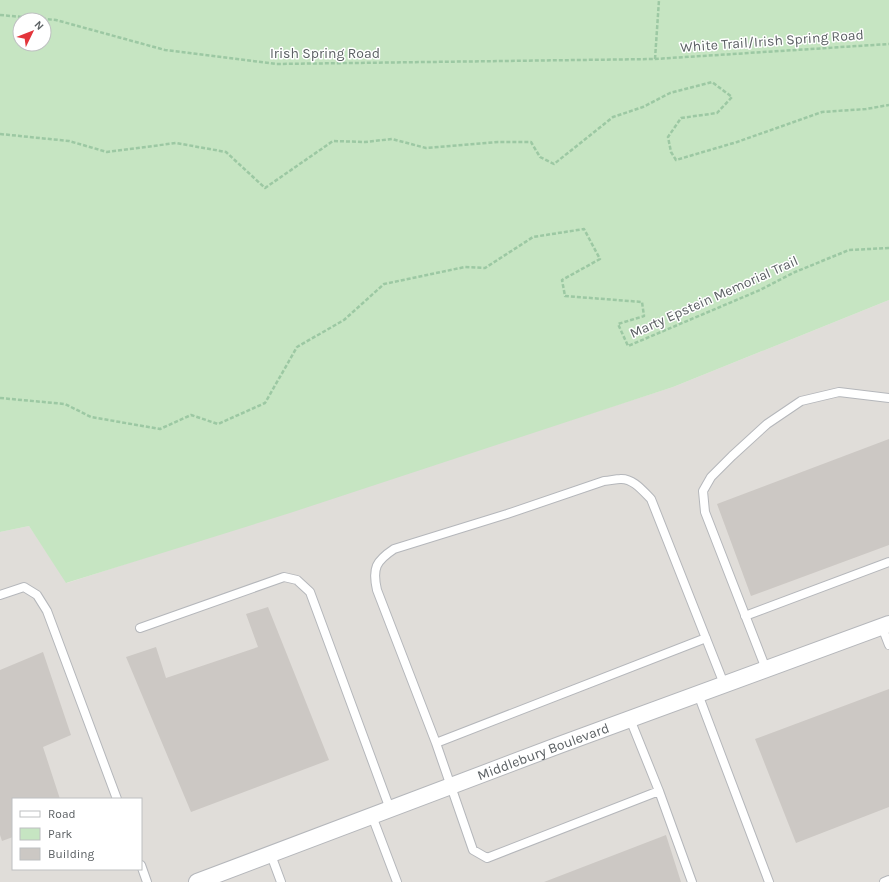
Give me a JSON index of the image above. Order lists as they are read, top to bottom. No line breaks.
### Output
{"streets":{"street":["Middlebury Boulevard"],"path":["White Trail/Irish Spring Road","Irish Spring Road","Marty Epstein Memorial Trail"]},"crossings":[["White Trail/Irish Spring Road","Irish Spring Road"]],"legend":["Road","Park","Building"],"north":"top right"}
